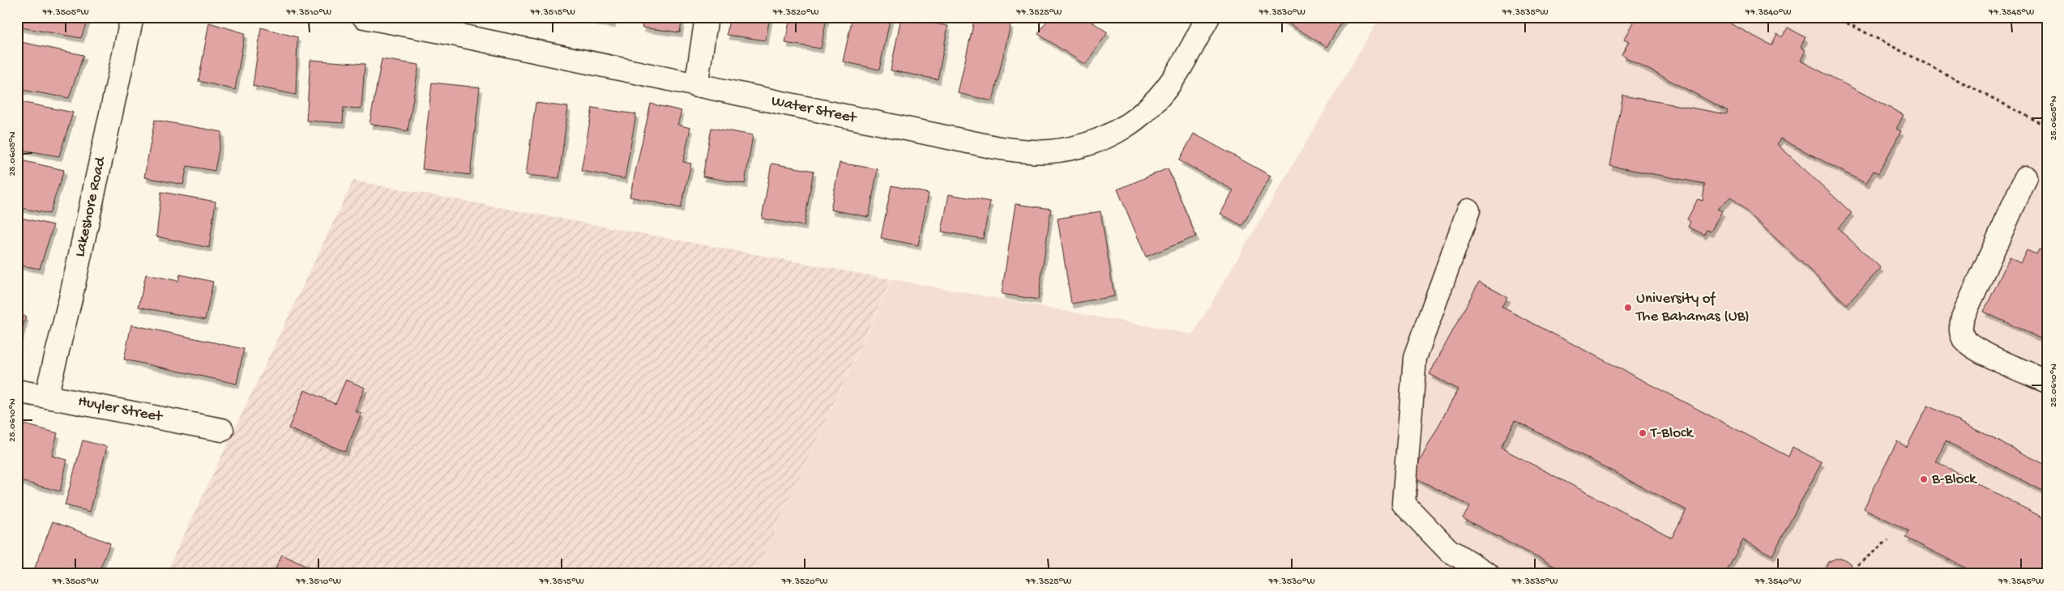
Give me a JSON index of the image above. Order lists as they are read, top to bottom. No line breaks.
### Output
{"streets":{"street":["Water Street","Lakeshore Road","Huyler Street"]},"crossings":[["Lakeshore Road","Huyler Street"]],"places":["University of The Bahamas (UB)","T-Block","B-Block"],"coordinates":["77.3505°W","77.3510°W","77.3515°W","77.3520°W","77.3525°W","77.3530°W","77.3535°W","77.3540°W","77.3545°W","25.0605°N","25.0610°N"]}
